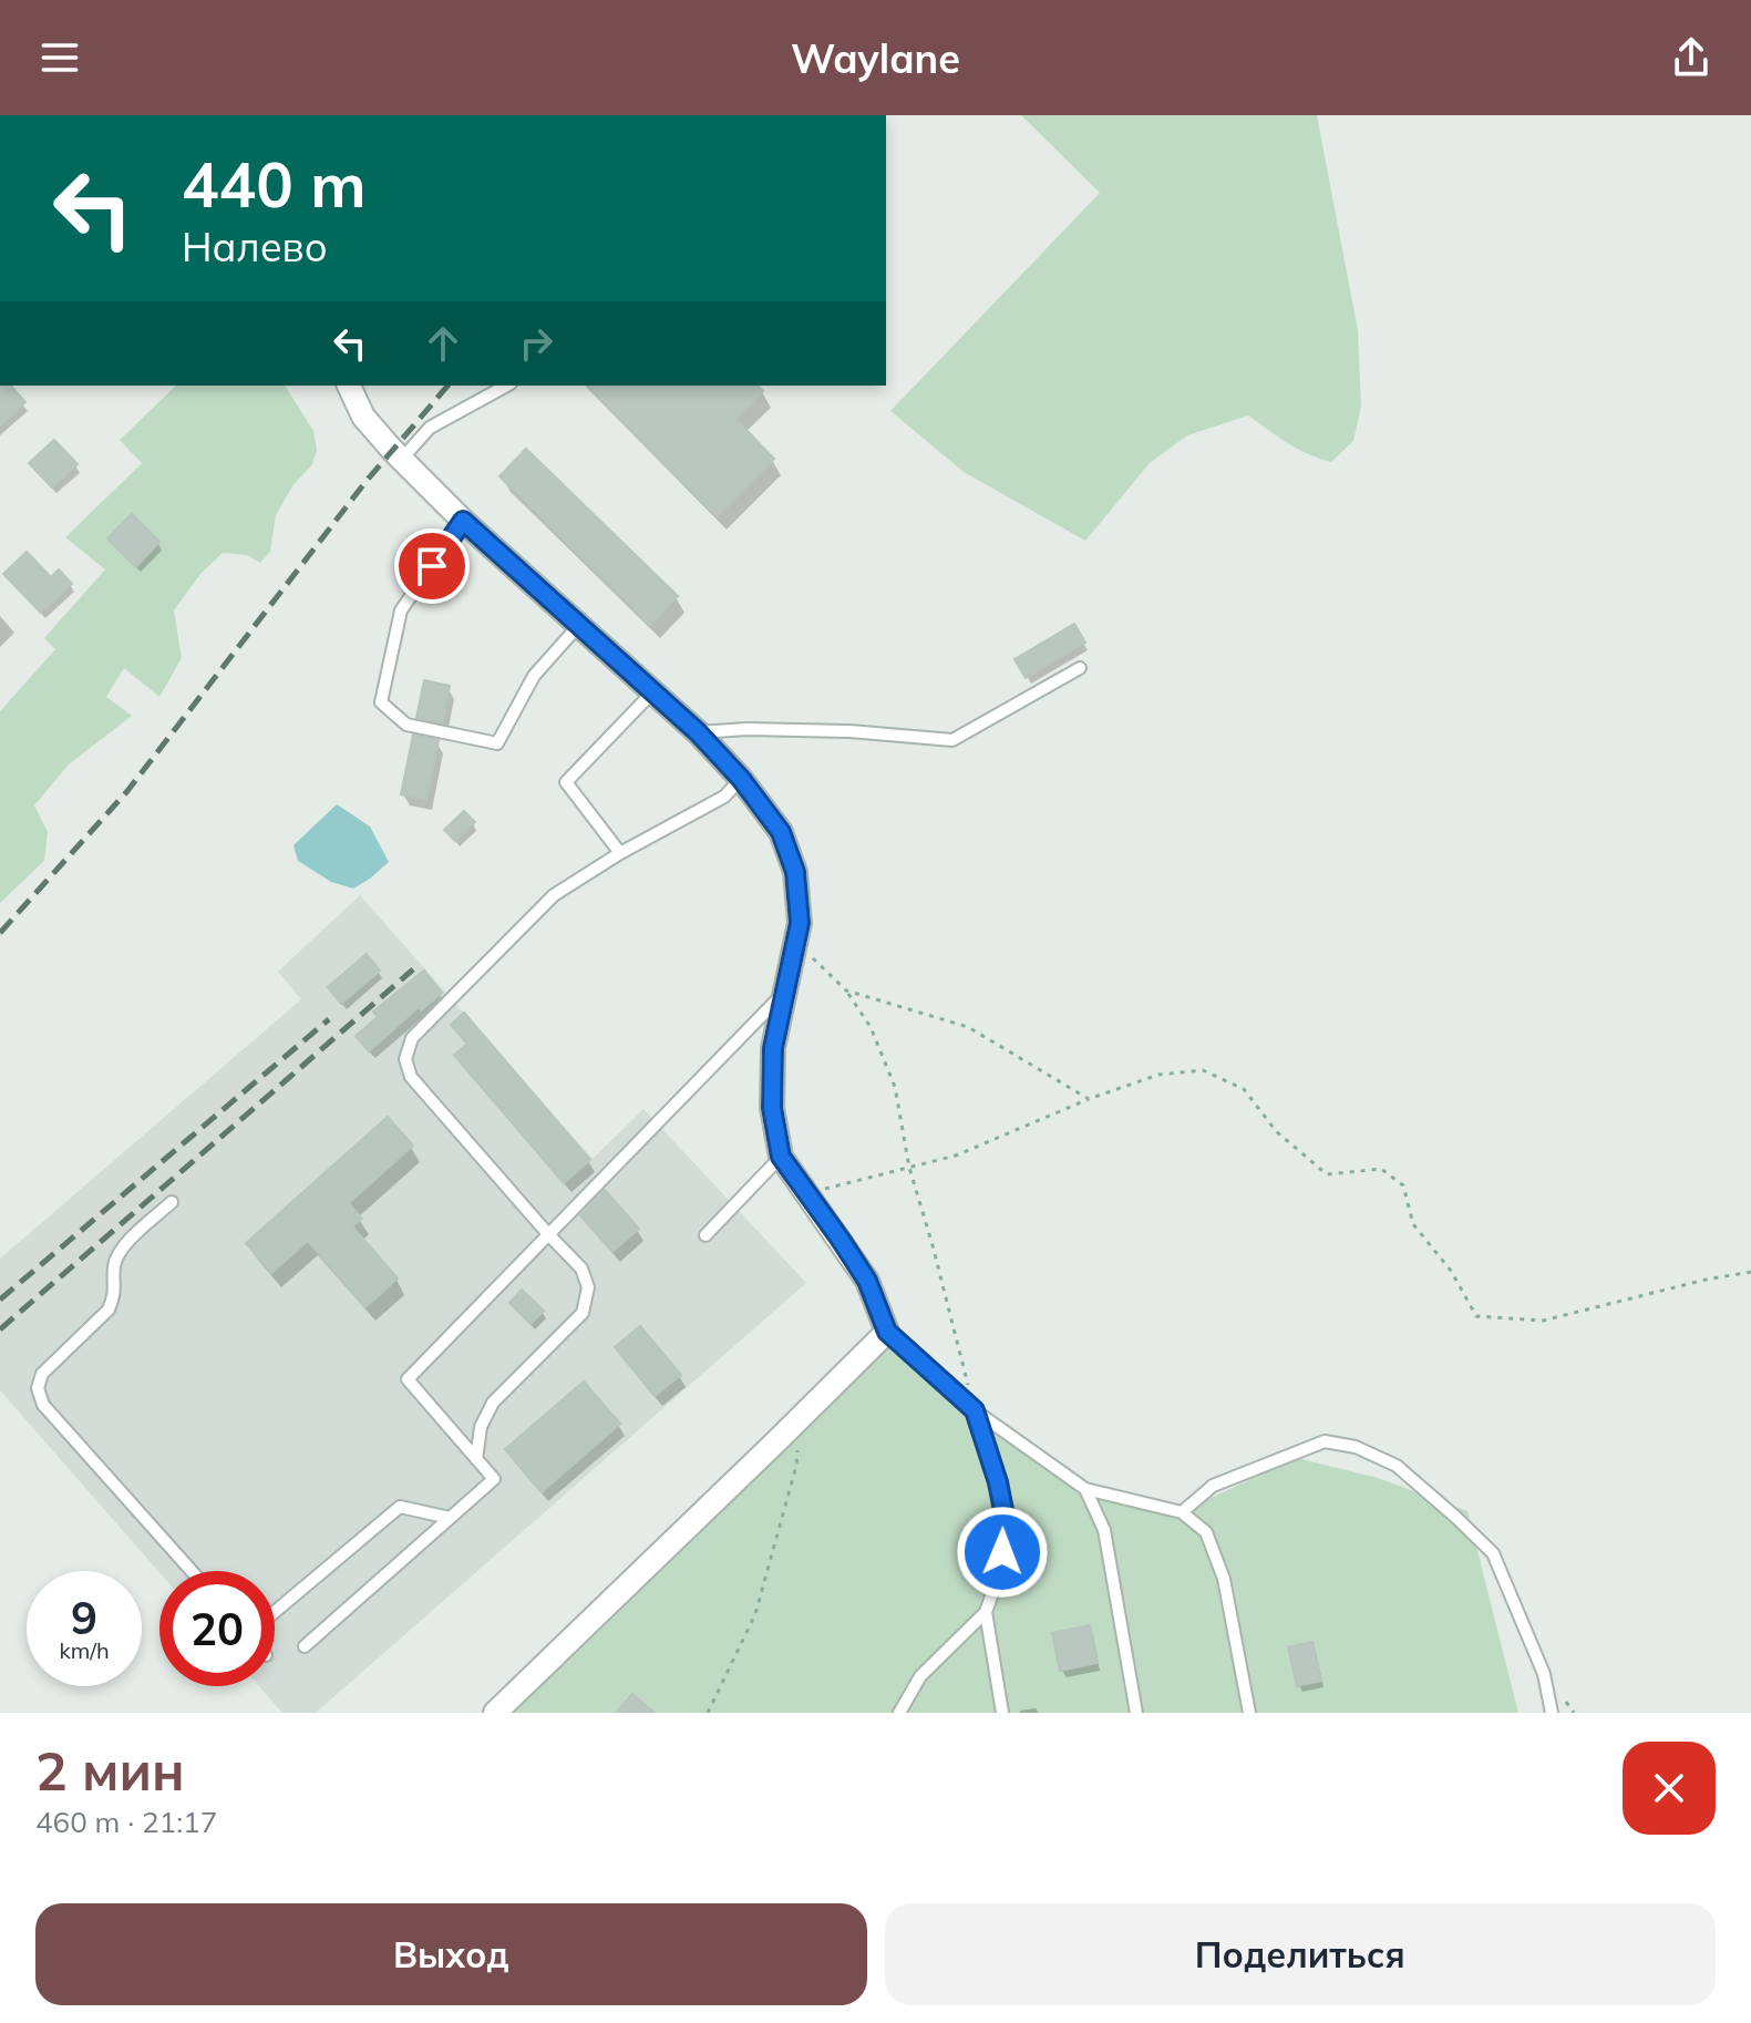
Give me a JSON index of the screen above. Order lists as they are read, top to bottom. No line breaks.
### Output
{"page":{"header":"Waylane","turn":["440 m","Налево"],"speed":"9 km/h","limit":"20","heading":["2 мин","460 m · 21:17"],"buttons":["Выход","Поделиться"]}}
